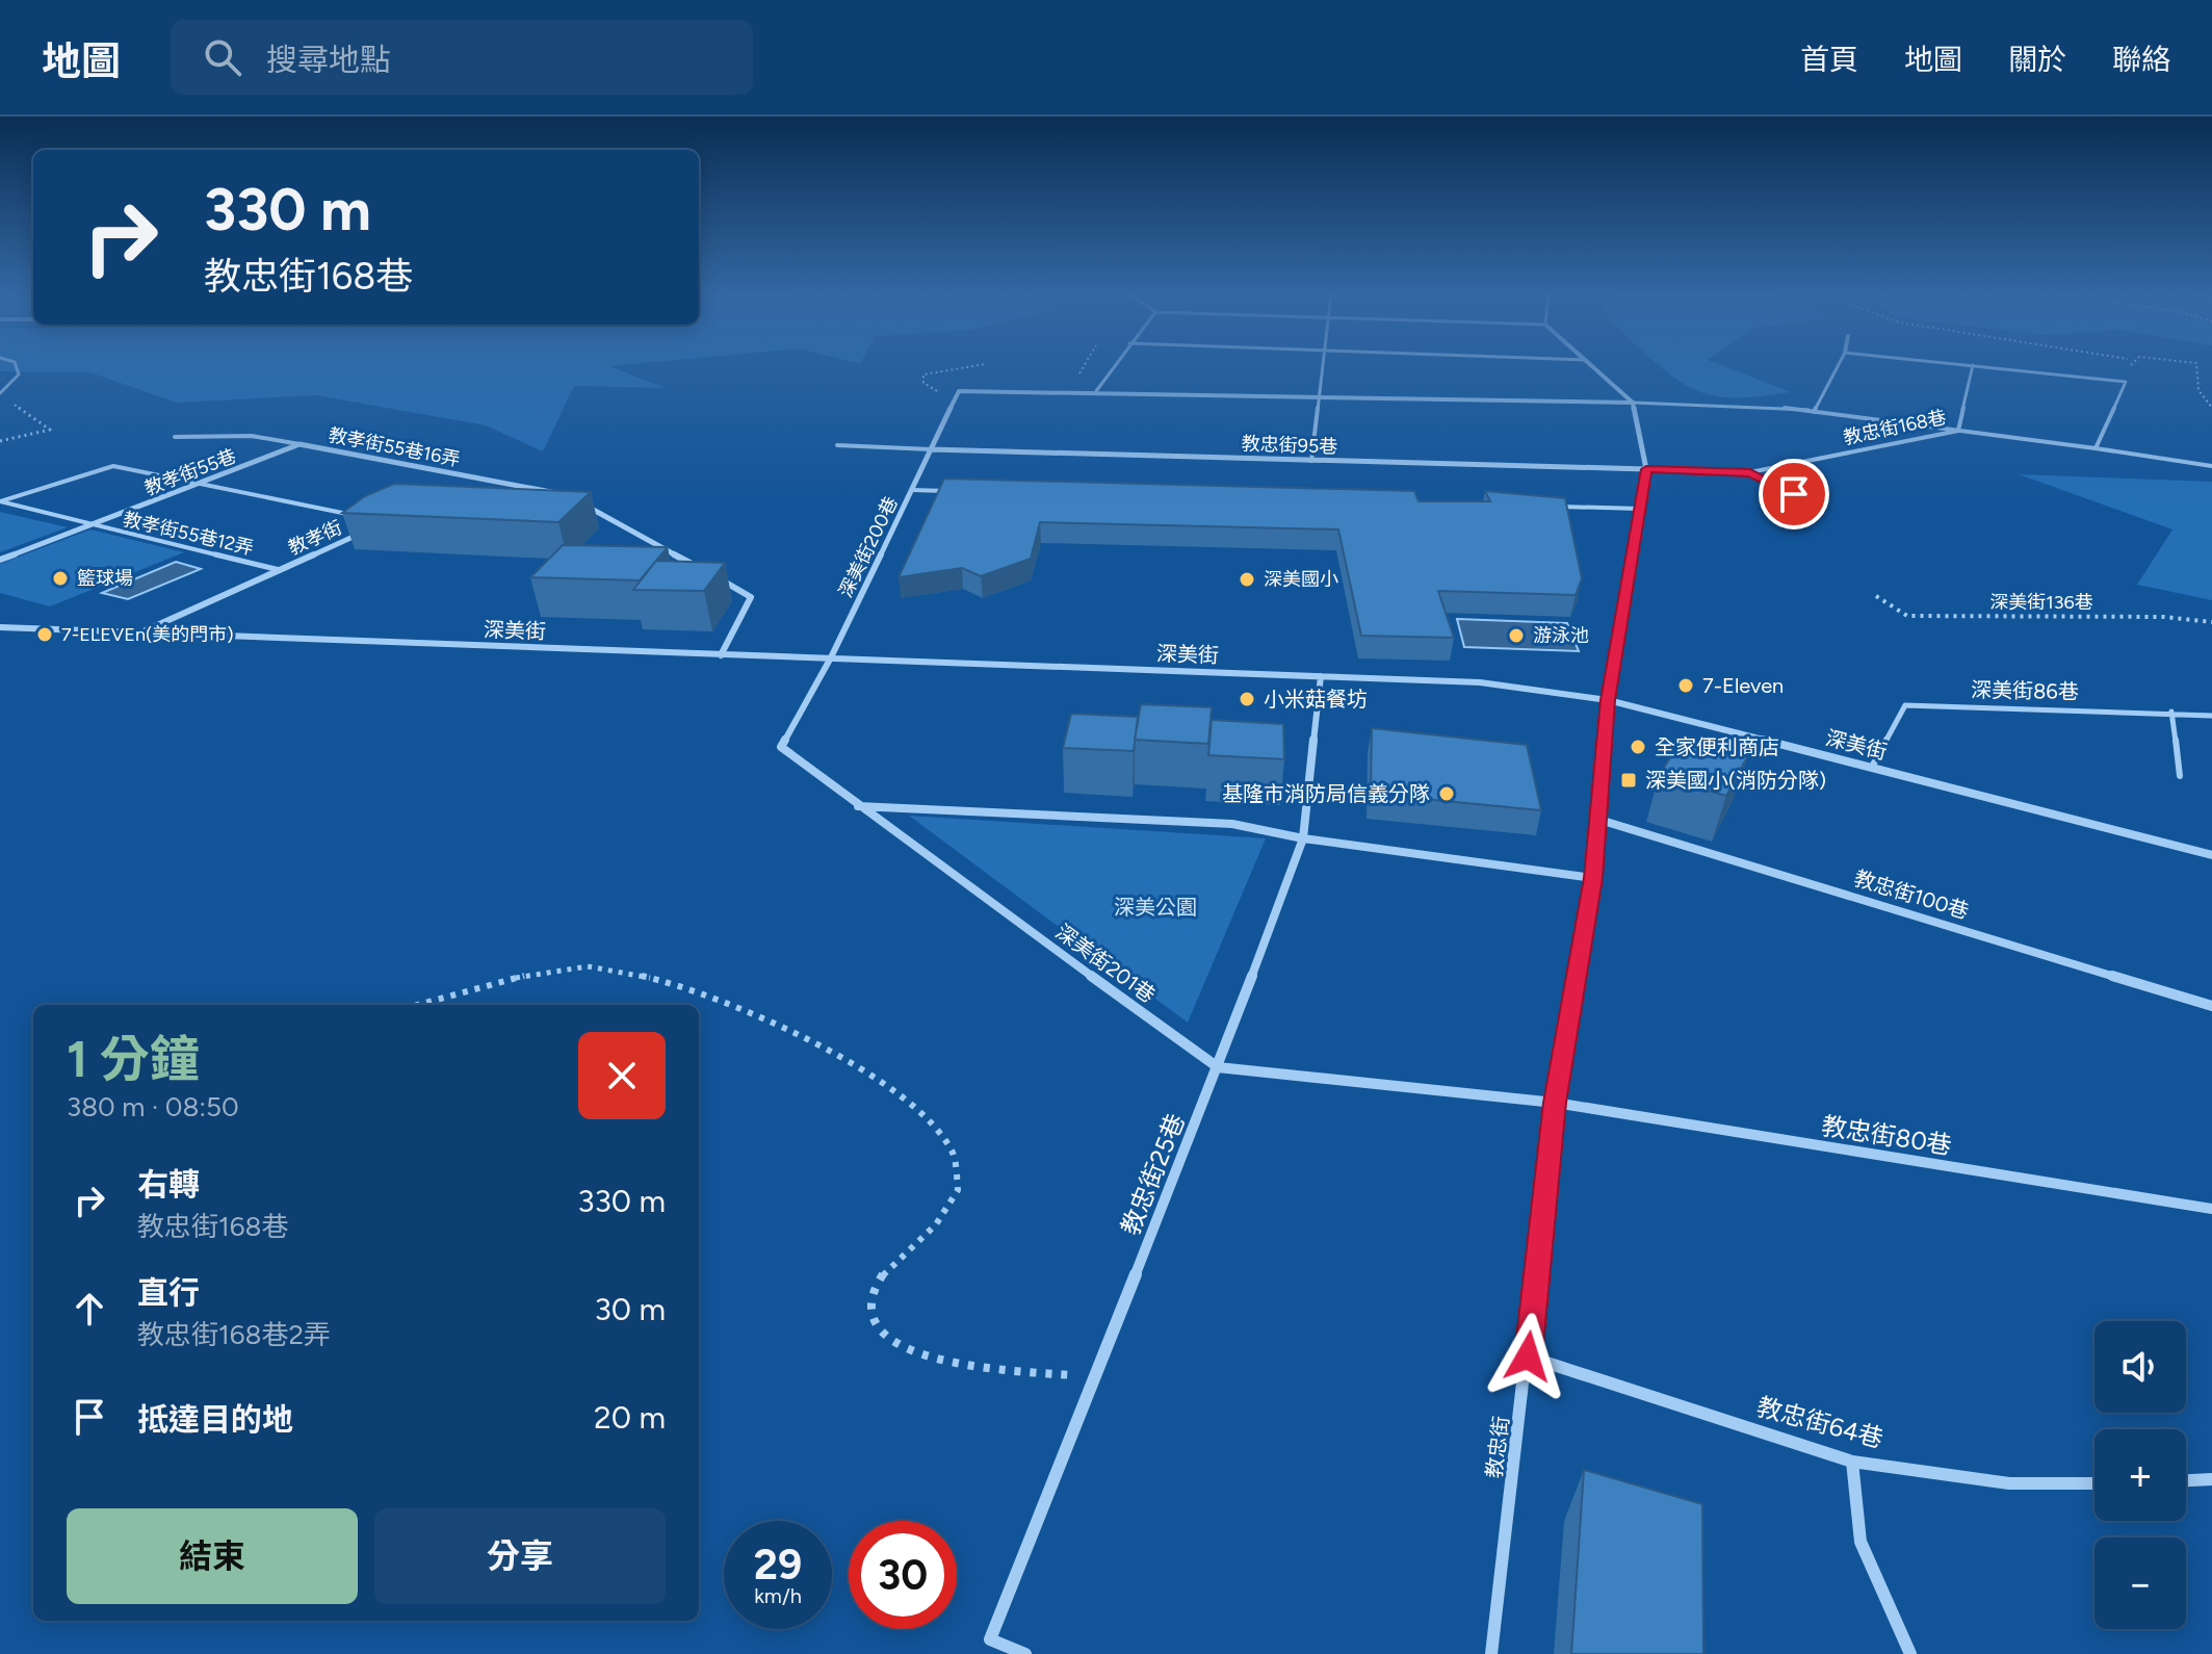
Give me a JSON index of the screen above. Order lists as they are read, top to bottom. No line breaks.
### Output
{"streets":{"street":["教忠街95巷","教孝街55巷16弄","教孝街55巷","教孝街","深美街200巷","深美街","教忠街100巷","深美街201巷","教忠街80巷","教忠街25巷","教忠街64巷","教忠街"],"lane":["教忠街168巷","教孝街55巷12弄","深美街86巷"],"path":["深美街136巷"]},"crossings":[["教忠街168巷","教忠街95巷"],["教忠街168巷","教忠街"],["教忠街95巷","深美街200巷"],["教忠街95巷","教忠街"],["教孝街55巷16弄","教孝街55巷"],["教孝街55巷","教孝街55巷12弄"],["教孝街55巷12弄","教孝街"],["教孝街","深美街"],["深美街200巷","深美街"],["深美街200巷","深美街201巷"],["深美街","深美街86巷"],["深美街","深美街201巷"],["深美街","教忠街25巷"],["深美街","教忠街"],["教忠街100巷","教忠街"],["深美街201巷","教忠街80巷"],["深美街201巷","教忠街25巷"],["深美街201巷","教忠街"],["教忠街80巷","教忠街"],["教忠街64巷","教忠街"]],"parks":["深美公園"],"places":{"other":["籃球場","深美國小","7-ELEVEn(美的門市)","游泳池","7-Eleven","小米菇餐坊","全家便利商店","基隆市消防局信義分隊"],"transit":["深美國小(消防分隊)"]},"page":{"header":"地圖","search":"搜尋地點","nav":["首頁","地圖","關於","聯絡"],"turn":["330 m","教忠街168巷"],"heading":["1 分鐘","380 m · 08:50"],"list":[{"name":"右轉","note":"教忠街168巷","value":"330 m"},{"name":"直行","note":"教忠街168巷2弄","value":"30 m"},{"name":"抵達目的地","value":"20 m"}],"map_buttons":["+","−"],"buttons":["結束","分享"],"speed":"29 km/h","limit":"30"}}
